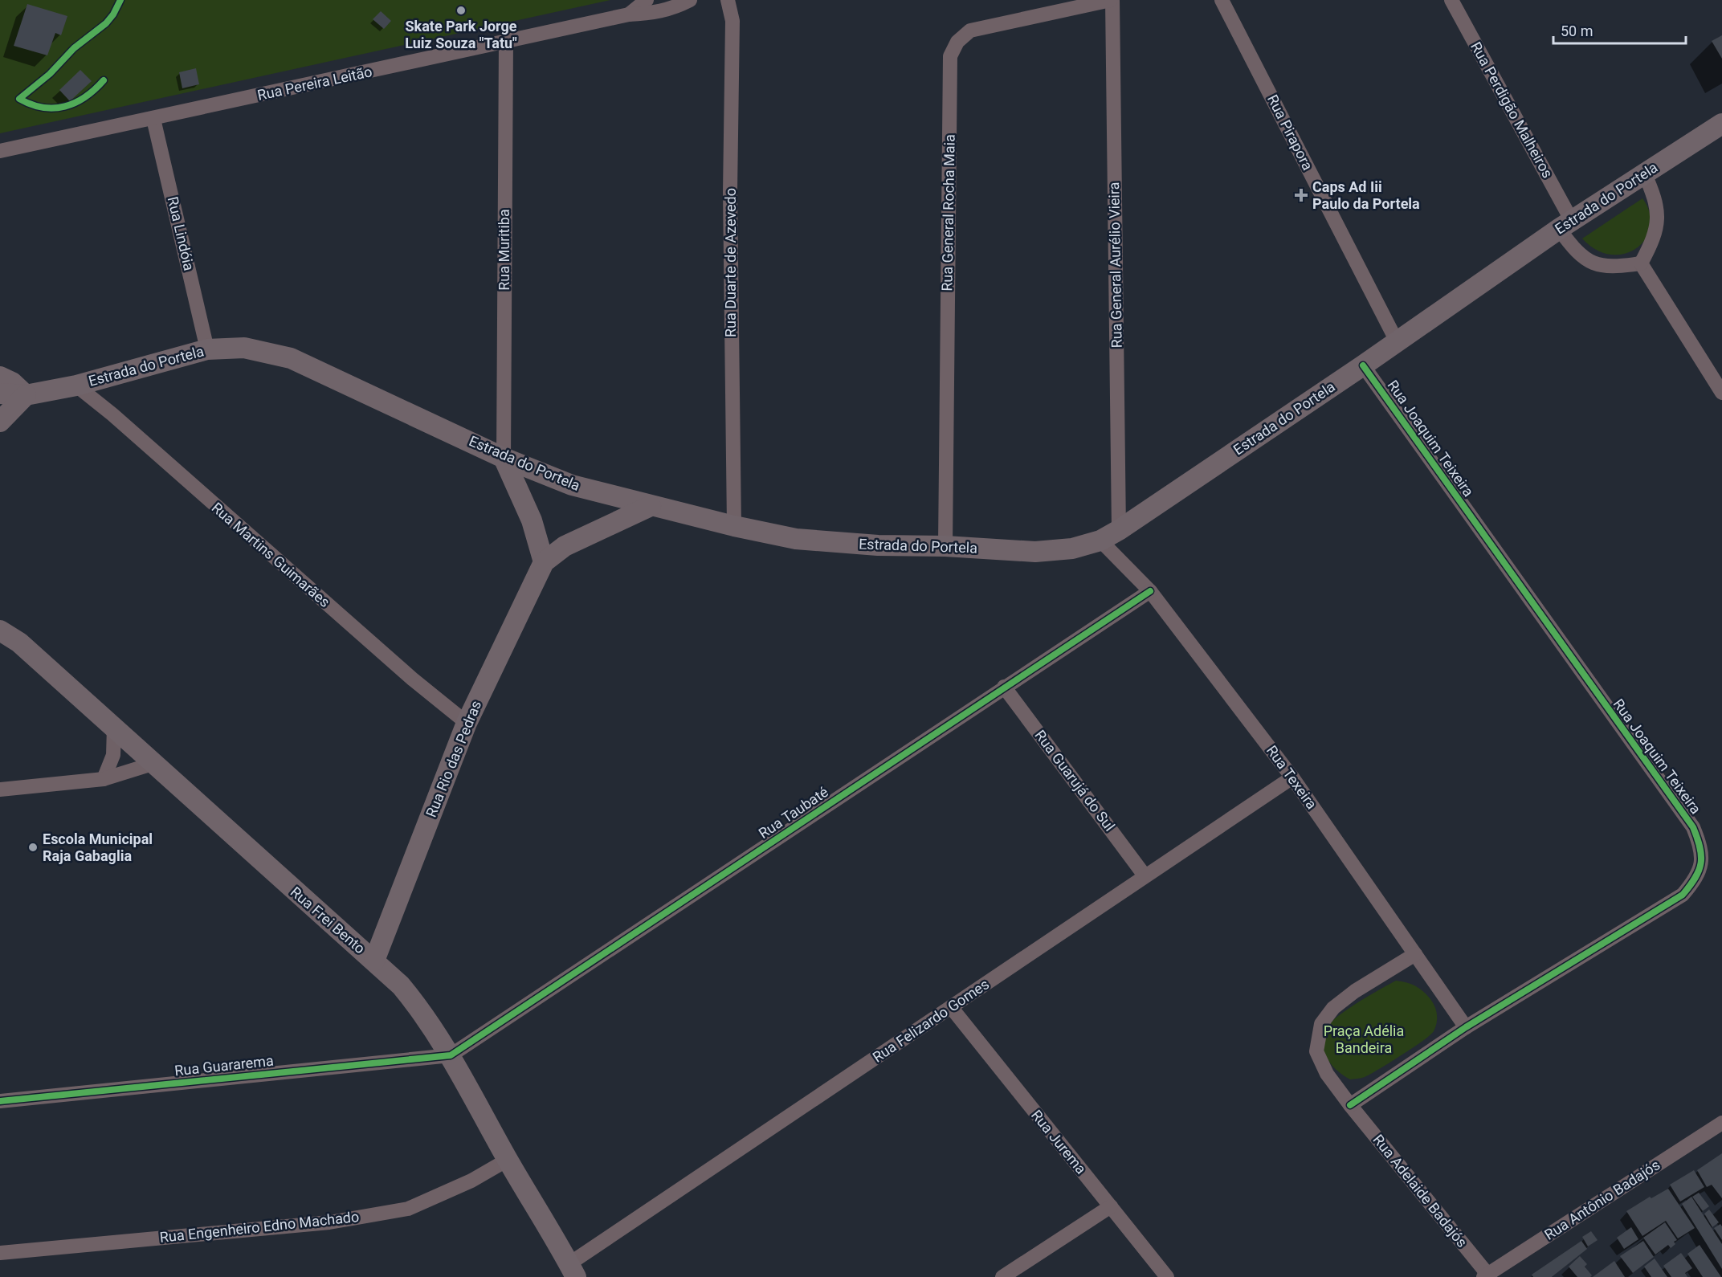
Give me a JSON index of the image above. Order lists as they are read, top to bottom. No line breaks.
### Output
{"streets":{"main road":["Estrada do Portela","Rua Rio das Pedras","Rua Frei Bento"],"street":["Rua Pereira Leitão","Rua Perdigão Malheiros","Rua Pirapora","Rua General Rocha Maia","Rua Lindóia","Rua Muritiba","Rua Duarte de Azevedo","Rua General Aurélio Vieira","Rua Joaquim Teixeira","Rua Martins Guimarães","Rua Texeira","Rua Guarujá do Sul","Rua Taubaté","Rua Felizardo Gomes","Rua Guararema","Rua Jurema","Rua Adelaide Badajós","Rua Antônio Badajós","Rua Engenheiro Edno Machado"]},"crossings":[["Rua Pereira Leitão","Rua Lindóia"],["Rua Pereira Leitão","Rua Muritiba"],["Rua Perdigão Malheiros","Estrada do Portela"],["Rua Pirapora","Estrada do Portela"],["Estrada do Portela","Rua General Rocha Maia"],["Estrada do Portela","Rua Lindóia"],["Estrada do Portela","Rua Muritiba"],["Estrada do Portela","Rua Duarte de Azevedo"],["Estrada do Portela","Rua General Aurélio Vieira"],["Estrada do Portela","Rua Joaquim Teixeira"],["Estrada do Portela","Rua Martins Guimarães"],["Estrada do Portela","Rua Texeira"],["Rua General Rocha Maia","Rua General Aurélio Vieira"],["Rua Joaquim Teixeira","Rua Texeira"],["Rua Joaquim Teixeira","Rua Adelaide Badajós"],["Rua Martins Guimarães","Rua Rio das Pedras"],["Rua Rio das Pedras","Rua Frei Bento"],["Rua Texeira","Rua Taubaté"],["Rua Texeira","Rua Felizardo Gomes"],["Rua Guarujá do Sul","Rua Taubaté"],["Rua Guarujá do Sul","Rua Felizardo Gomes"],["Rua Taubaté","Rua Frei Bento"],["Rua Taubaté","Rua Guararema"],["Rua Frei Bento","Rua Felizardo Gomes"],["Rua Frei Bento","Rua Guararema"],["Rua Frei Bento","Rua Engenheiro Edno Machado"],["Rua Felizardo Gomes","Rua Jurema"],["Rua Adelaide Badajós","Rua Antônio Badajós"]],"parks":["Praça Adélia Bandeira"],"places":{"other":["Skate Park Jorge Luiz Souza \"Tatu\"","Escola Municipal Raja Gabaglia"],"health":["Caps Ad Iii Paulo da Portela"]},"scale_bar":"50 m"}
